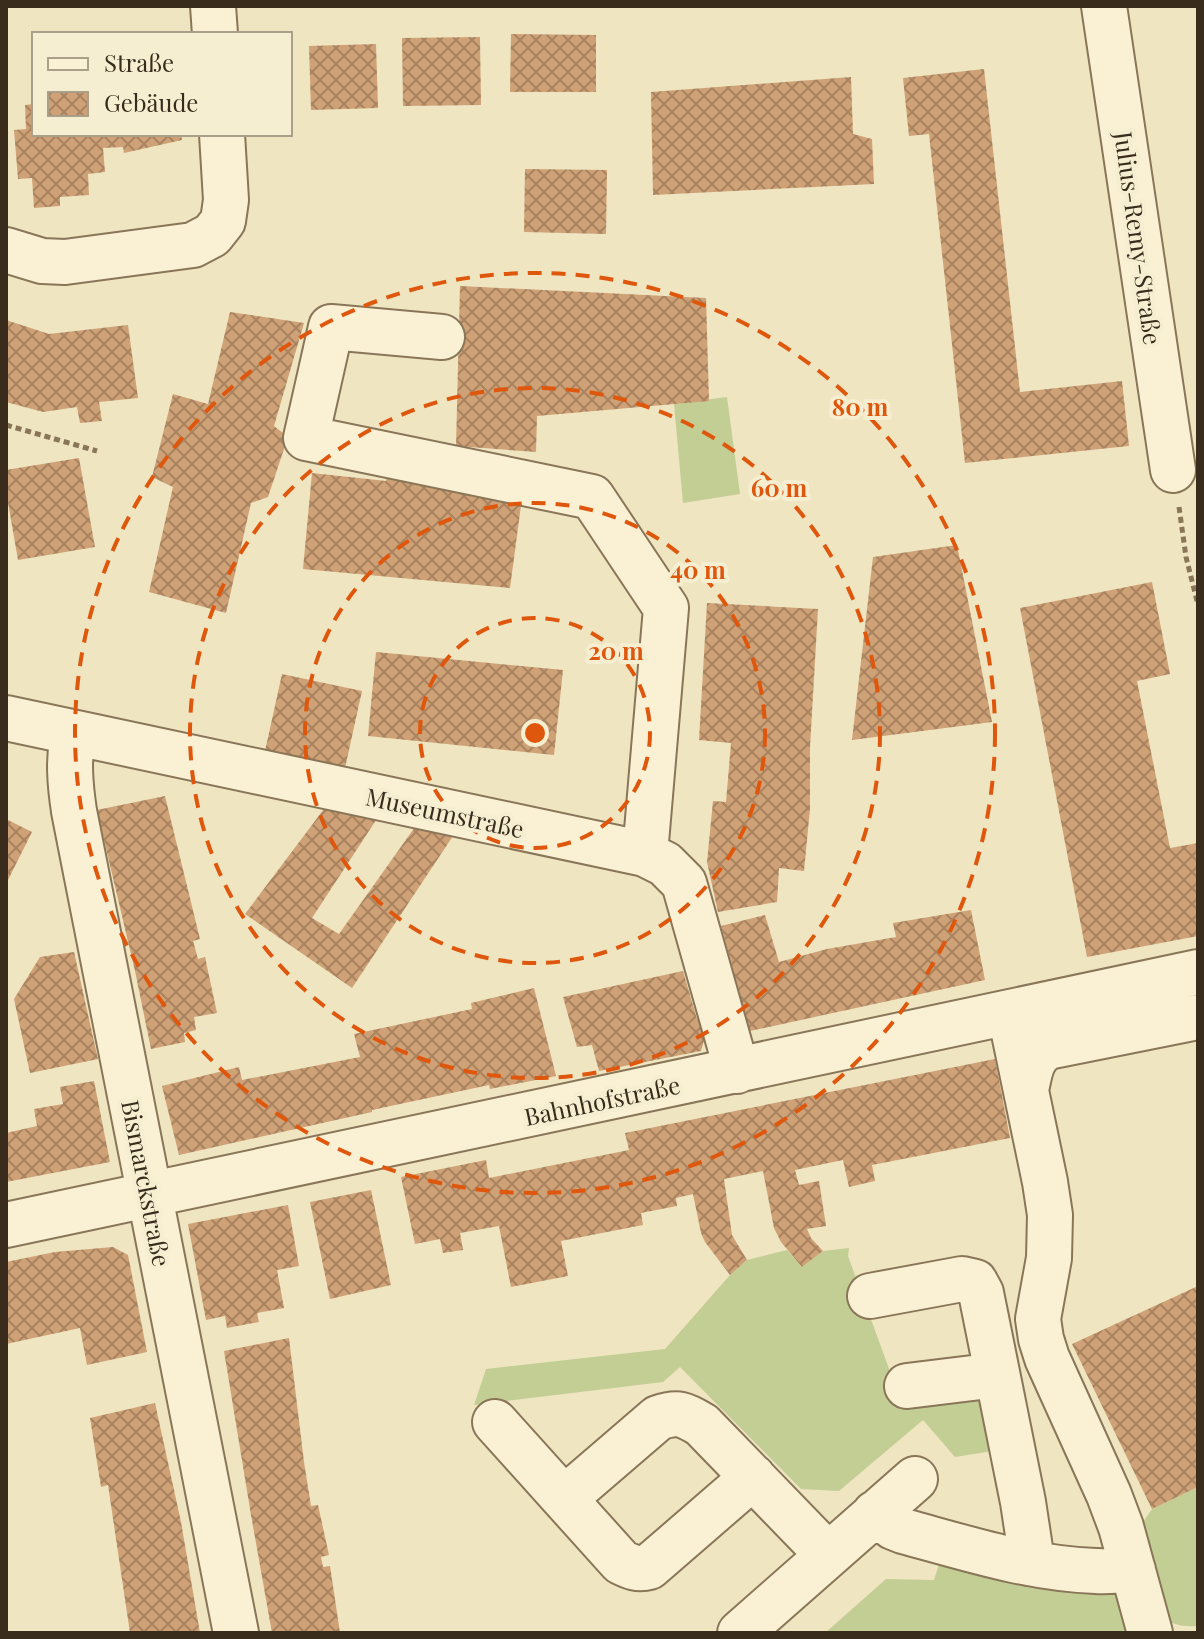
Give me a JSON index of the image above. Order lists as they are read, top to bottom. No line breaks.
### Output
{"streets":{"street":["Julius-Remy-Straße","Museumstraße","Bahnhofstraße","Bismarckstraße"]},"crossings":[["Museumstraße","Bahnhofstraße"],["Museumstraße","Bismarckstraße"],["Bahnhofstraße","Bismarckstraße"]],"legend":["Straße","Gebäude"],"rings":["80 m","60 m","40 m","20 m"]}
